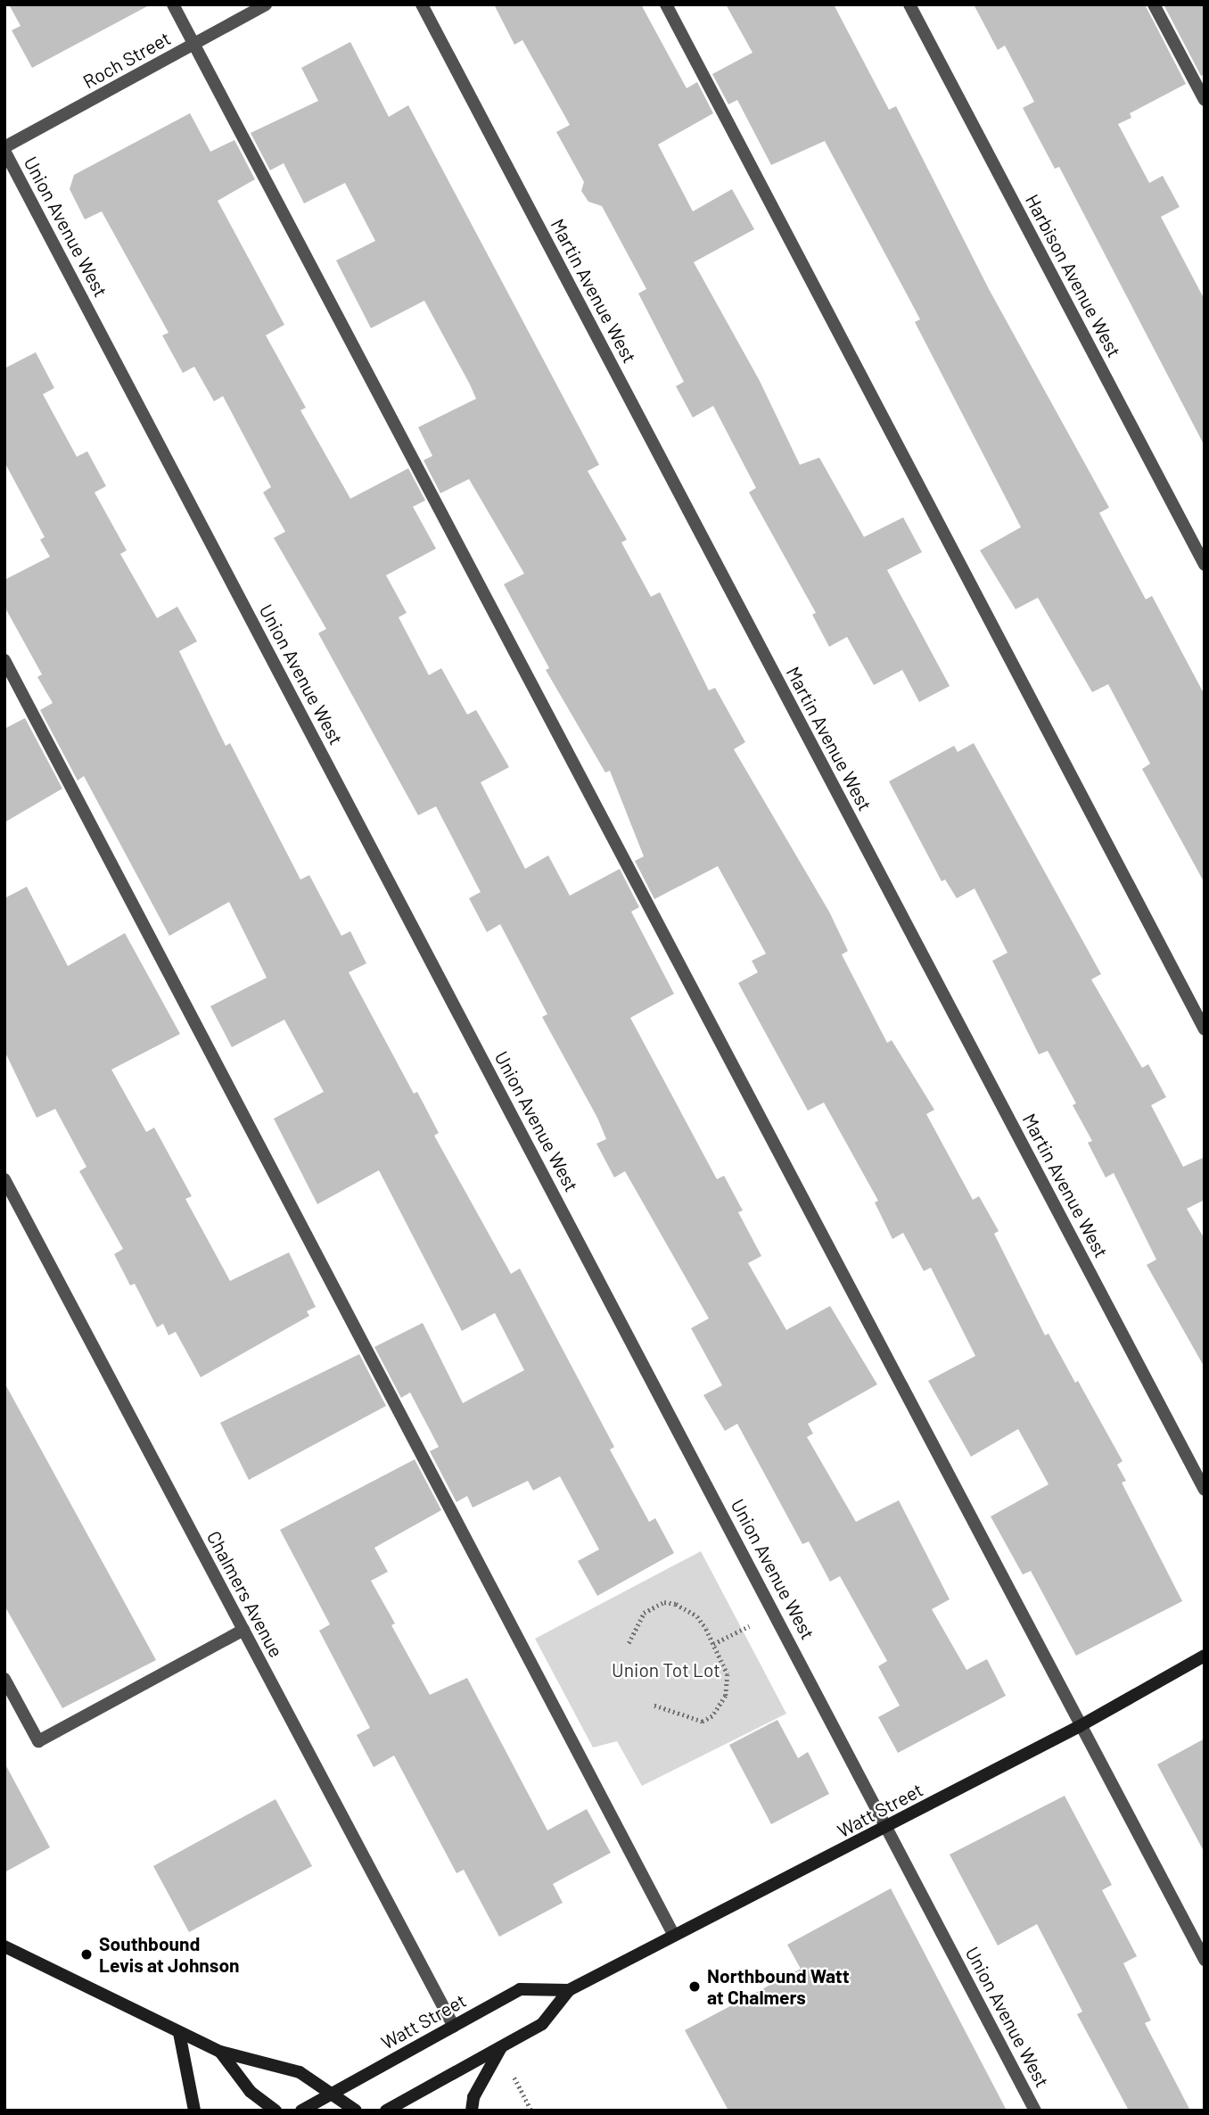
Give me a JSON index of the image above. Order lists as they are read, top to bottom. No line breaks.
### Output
{"streets":{"main road":["Watt Street"],"street":["Roch Street","Union Avenue West","Harbison Avenue West","Martin Avenue West","Chalmers Avenue"]},"crossings":[["Roch Street","Union Avenue West"],["Union Avenue West","Watt Street"],["Chalmers Avenue","Watt Street"]],"parks":["Union Tot Lot"],"places":["Southbound Levis at Johnson","Northbound Watt at Chalmers"]}
